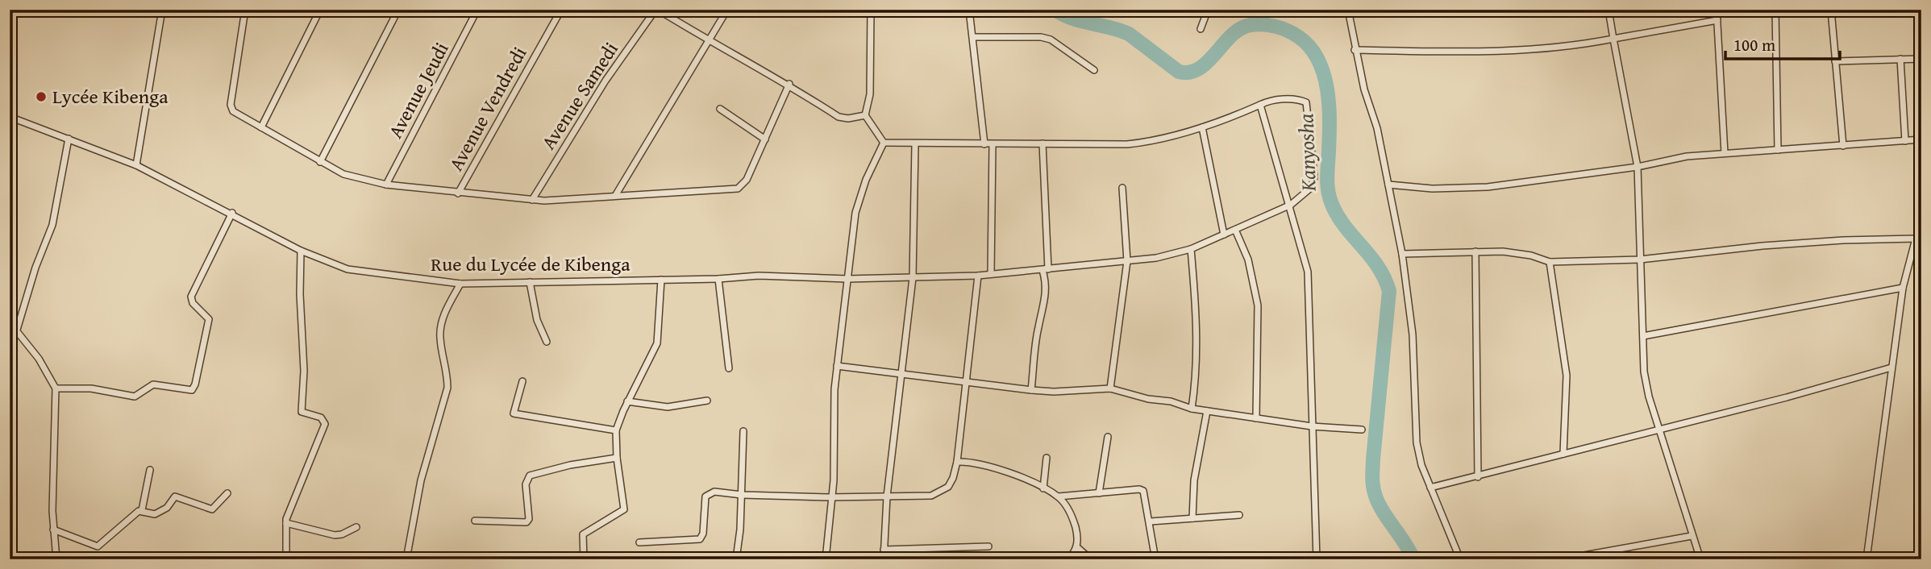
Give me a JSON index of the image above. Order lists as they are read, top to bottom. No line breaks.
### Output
{"streets":{"street":["Avenue Jeudi","Avenue Samedi","Avenue Vendredi","Rue du Lycée de Kibenga"]},"water":["Kanyosha"],"places":["Lycée Kibenga"],"scale_bar":"100 m"}
